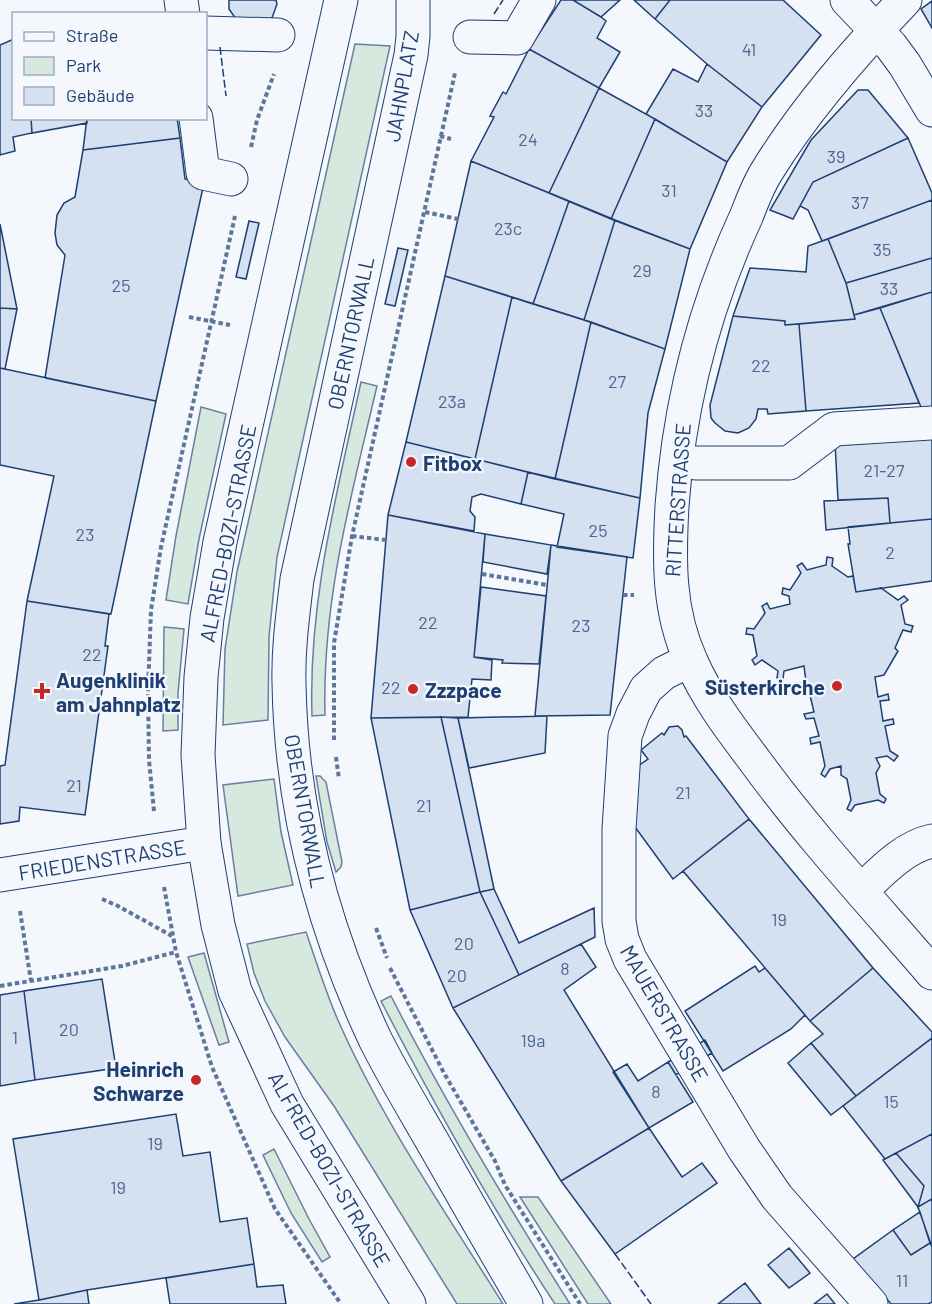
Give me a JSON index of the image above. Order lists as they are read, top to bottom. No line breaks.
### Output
{"streets":{"street":["JAHNPLATZ","OBERNTORWALL","RITTERSTRASSE","ALFRED-BOZI-STRASSE","FRIEDENSTRASSE","MAUERSTRASSE"]},"crossings":[["JAHNPLATZ","OBERNTORWALL"],["RITTERSTRASSE","MAUERSTRASSE"],["ALFRED-BOZI-STRASSE","FRIEDENSTRASSE"]],"places":{"other":["Fitbox","Süsterkirche","Zzzpace","Heinrich Schwarze"],"health":["Augenklinik am Jahnplatz"]},"house_numbers":["41","33","24","39","31","37","23c","35","29","25","33","22","27","23a","21-27","25","23","2","22","23","22","22","21","21","21","19","20","8","20","20","1","19a","8","15","19","19","11"],"legend":["Straße","Park","Gebäude"]}
